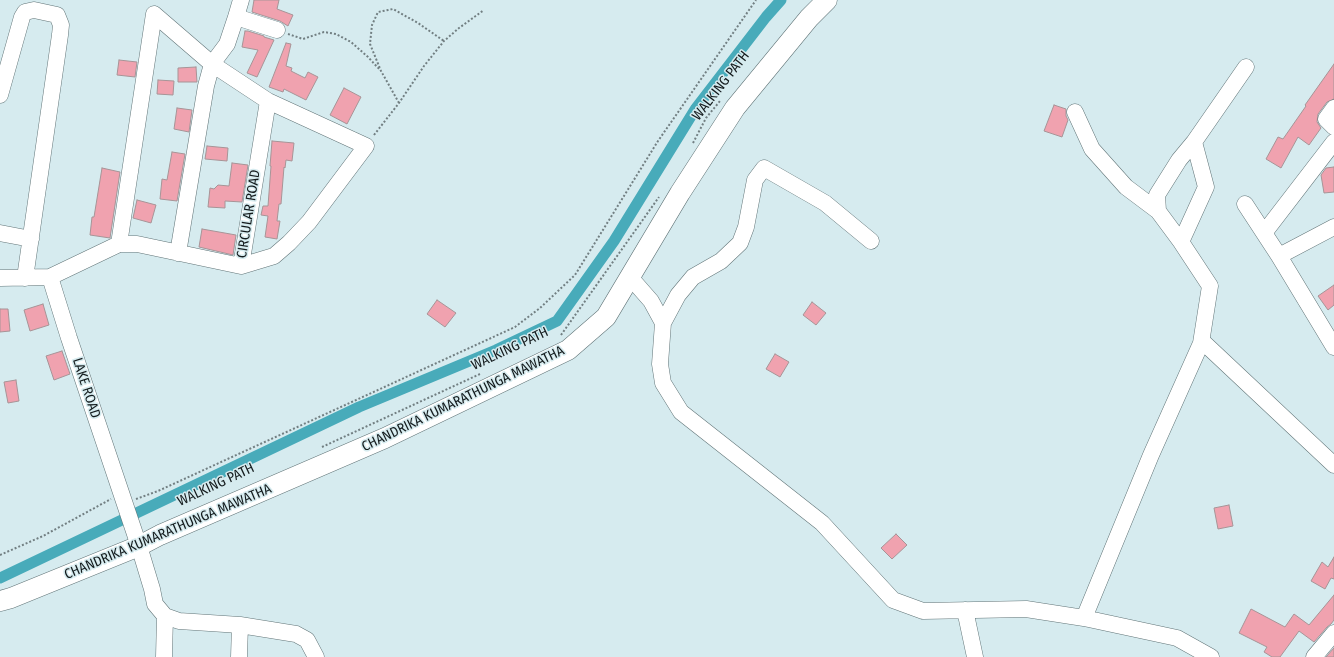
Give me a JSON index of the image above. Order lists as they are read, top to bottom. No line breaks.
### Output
{"streets":{"main road":["CHANDRIKA KUMARATHUNGA MAWATHA"],"street":["CIRCULAR ROAD","LAKE ROAD"],"path":["WALKING PATH"]},"crossings":[["CIRCULAR ROAD","LAKE ROAD"],["LAKE ROAD","CHANDRIKA KUMARATHUNGA MAWATHA"]]}
